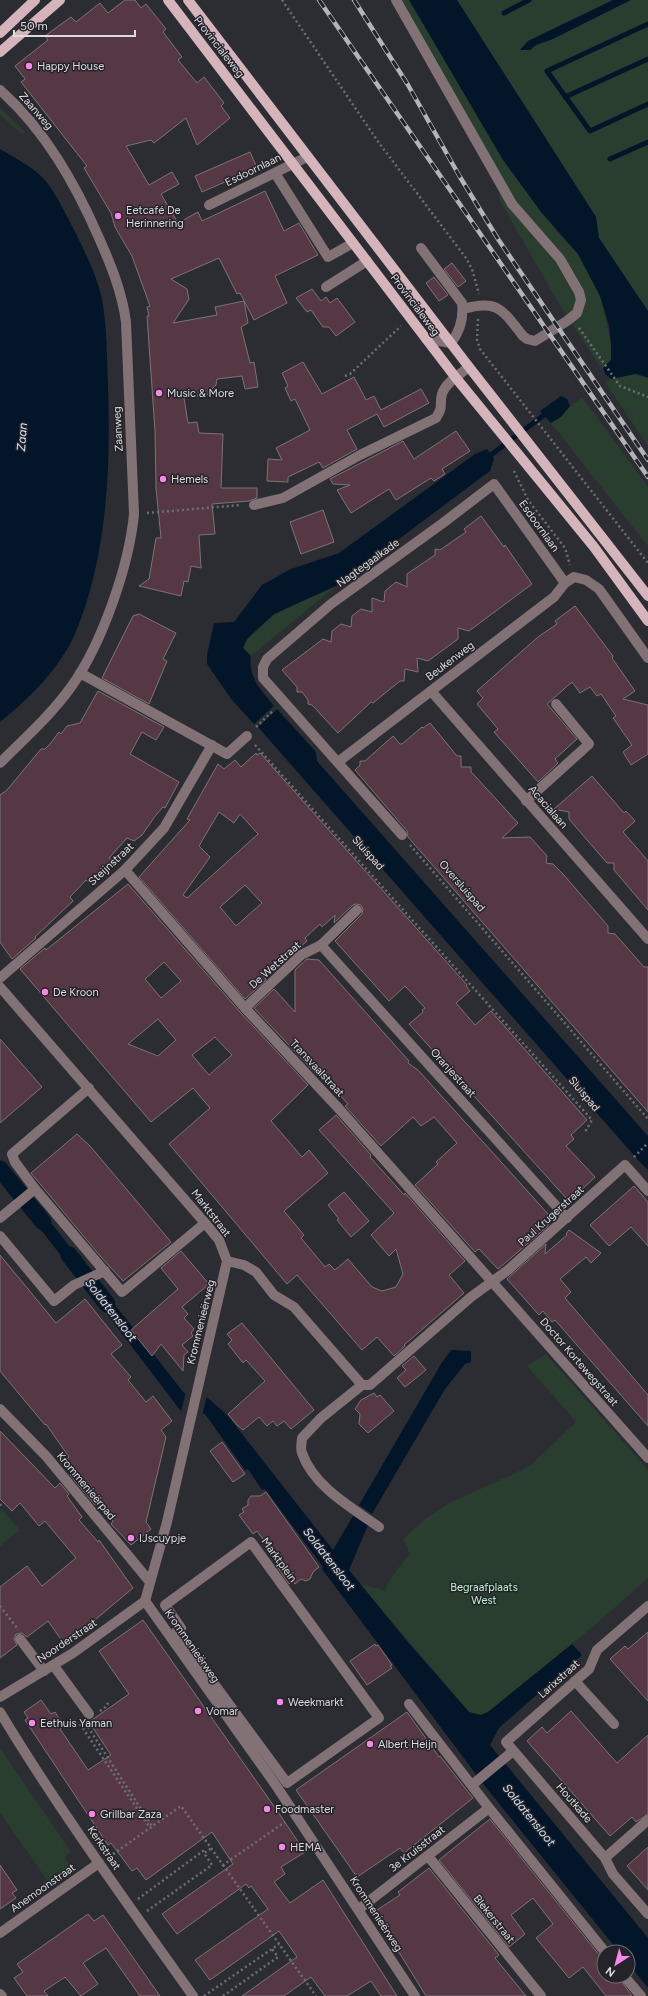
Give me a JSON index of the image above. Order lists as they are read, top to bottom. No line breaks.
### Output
{"streets":{"main road":["Provincialeweg"],"street":["Zaanweg","Esdoornlaan","Nagtegaalkade","Beukenweg","Acacialaan","Steijnstraat","De Wetstraat","Transvaalstraat","Oranjestraat","Marktstraat","Paul Krugerstraat","Krommenieërweg","Doctor Kortewegstraat","Krommenieërpad","Marktplein","Noorderstraat","Larixstraat","Houtkade","Kerkstraat","3e Kruisstraat","Anemoonstraat","Blekerstraat"],"path":["Sluispad","Oversluispad"]},"crossings":[["Provincialeweg","Esdoornlaan"],["Esdoornlaan","Nagtegaalkade"],["Esdoornlaan","Beukenweg"],["Nagtegaalkade","Beukenweg"],["Beukenweg","Acacialaan"],["Steijnstraat","Transvaalstraat"],["De Wetstraat","Transvaalstraat"],["De Wetstraat","Oranjestraat"],["Transvaalstraat","Paul Krugerstraat"],["Transvaalstraat","Doctor Kortewegstraat"],["Oranjestraat","Paul Krugerstraat"],["Marktstraat","Krommenieërweg"],["Paul Krugerstraat","Doctor Kortewegstraat"],["Krommenieërweg","Krommenieërpad"],["Krommenieërweg","Marktplein"],["Krommenieërweg","Noorderstraat"],["Krommenieërweg","3e Kruisstraat"],["Larixstraat","Houtkade"],["Kerkstraat","Anemoonstraat"],["3e Kruisstraat","Blekerstraat"]],"water":["Zaan","Soldatensloot"],"parks":["Begraafplaats West"],"places":["Happy House","Eetcafé De Herinnering","Music & More","Hemels","De Kroon","IJscuypje","Weekmarkt","Vomar","Eethuis Yaman","Albert Heijn","Foodmaster","Grillbar Zaza","HEMA"],"scale_bar":"50 m","north":"bottom left"}
